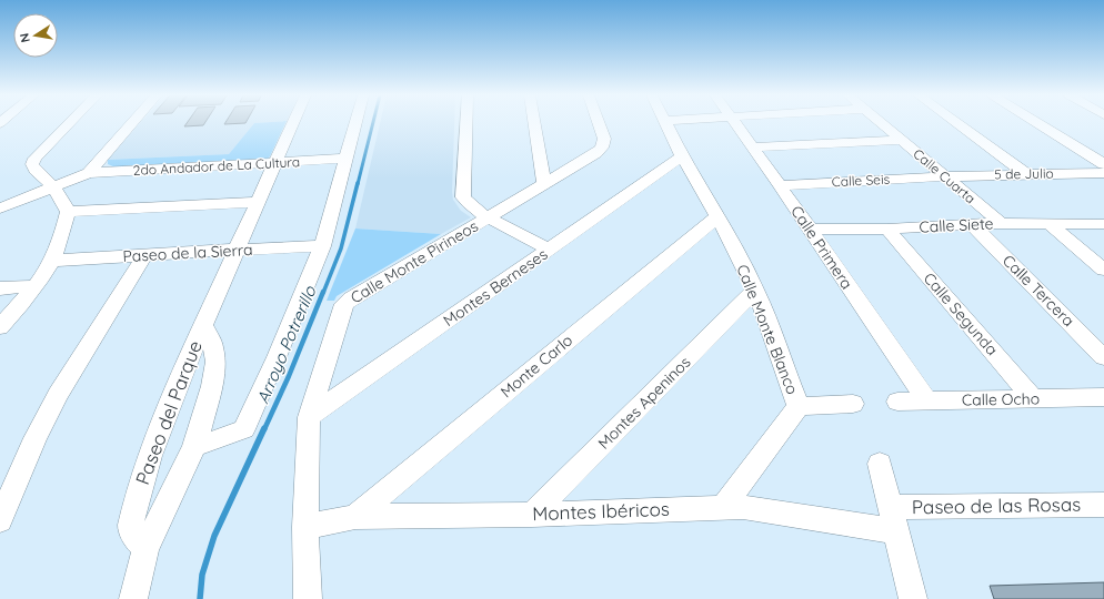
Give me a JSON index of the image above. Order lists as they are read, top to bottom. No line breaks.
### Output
{"streets":{"street":["2do Andador de La Cultura","5 de Julio","Calle Cuarta","Calle Seis","Calle Siete","Calle Primera","Paseo de la Sierra","Calle Monte Pirineos","Montes Berneses","Calle Tercera","Calle Segunda","Calle Monte Blanco","Monte Carlo","Calle Ocho","Montes Apeninos","Paseo del Parque","Paseo de las Rosas","Montes Ibéricos"]},"crossings":[["2do Andador de La Cultura","Paseo del Parque"],["5 de Julio","Calle Cuarta"],["5 de Julio","Calle Seis"],["Calle Cuarta","Calle Seis"],["Calle Cuarta","Calle Siete"],["Calle Seis","Calle Primera"],["Calle Siete","Calle Primera"],["Calle Siete","Calle Tercera"],["Calle Siete","Calle Segunda"],["Calle Primera","Calle Ocho"],["Paseo de la Sierra","Paseo del Parque"],["Calle Monte Pirineos","Montes Berneses"],["Calle Monte Pirineos","Montes Ibéricos"],["Montes Berneses","Calle Monte Blanco"],["Calle Segunda","Calle Ocho"],["Calle Monte Blanco","Monte Carlo"],["Calle Monte Blanco","Montes Apeninos"],["Calle Monte Blanco","Montes Ibéricos"],["Monte Carlo","Montes Ibéricos"],["Montes Apeninos","Montes Ibéricos"],["Paseo de las Rosas","Montes Ibéricos"]],"water":["Arroyo Potrerillo"],"north":"left"}
